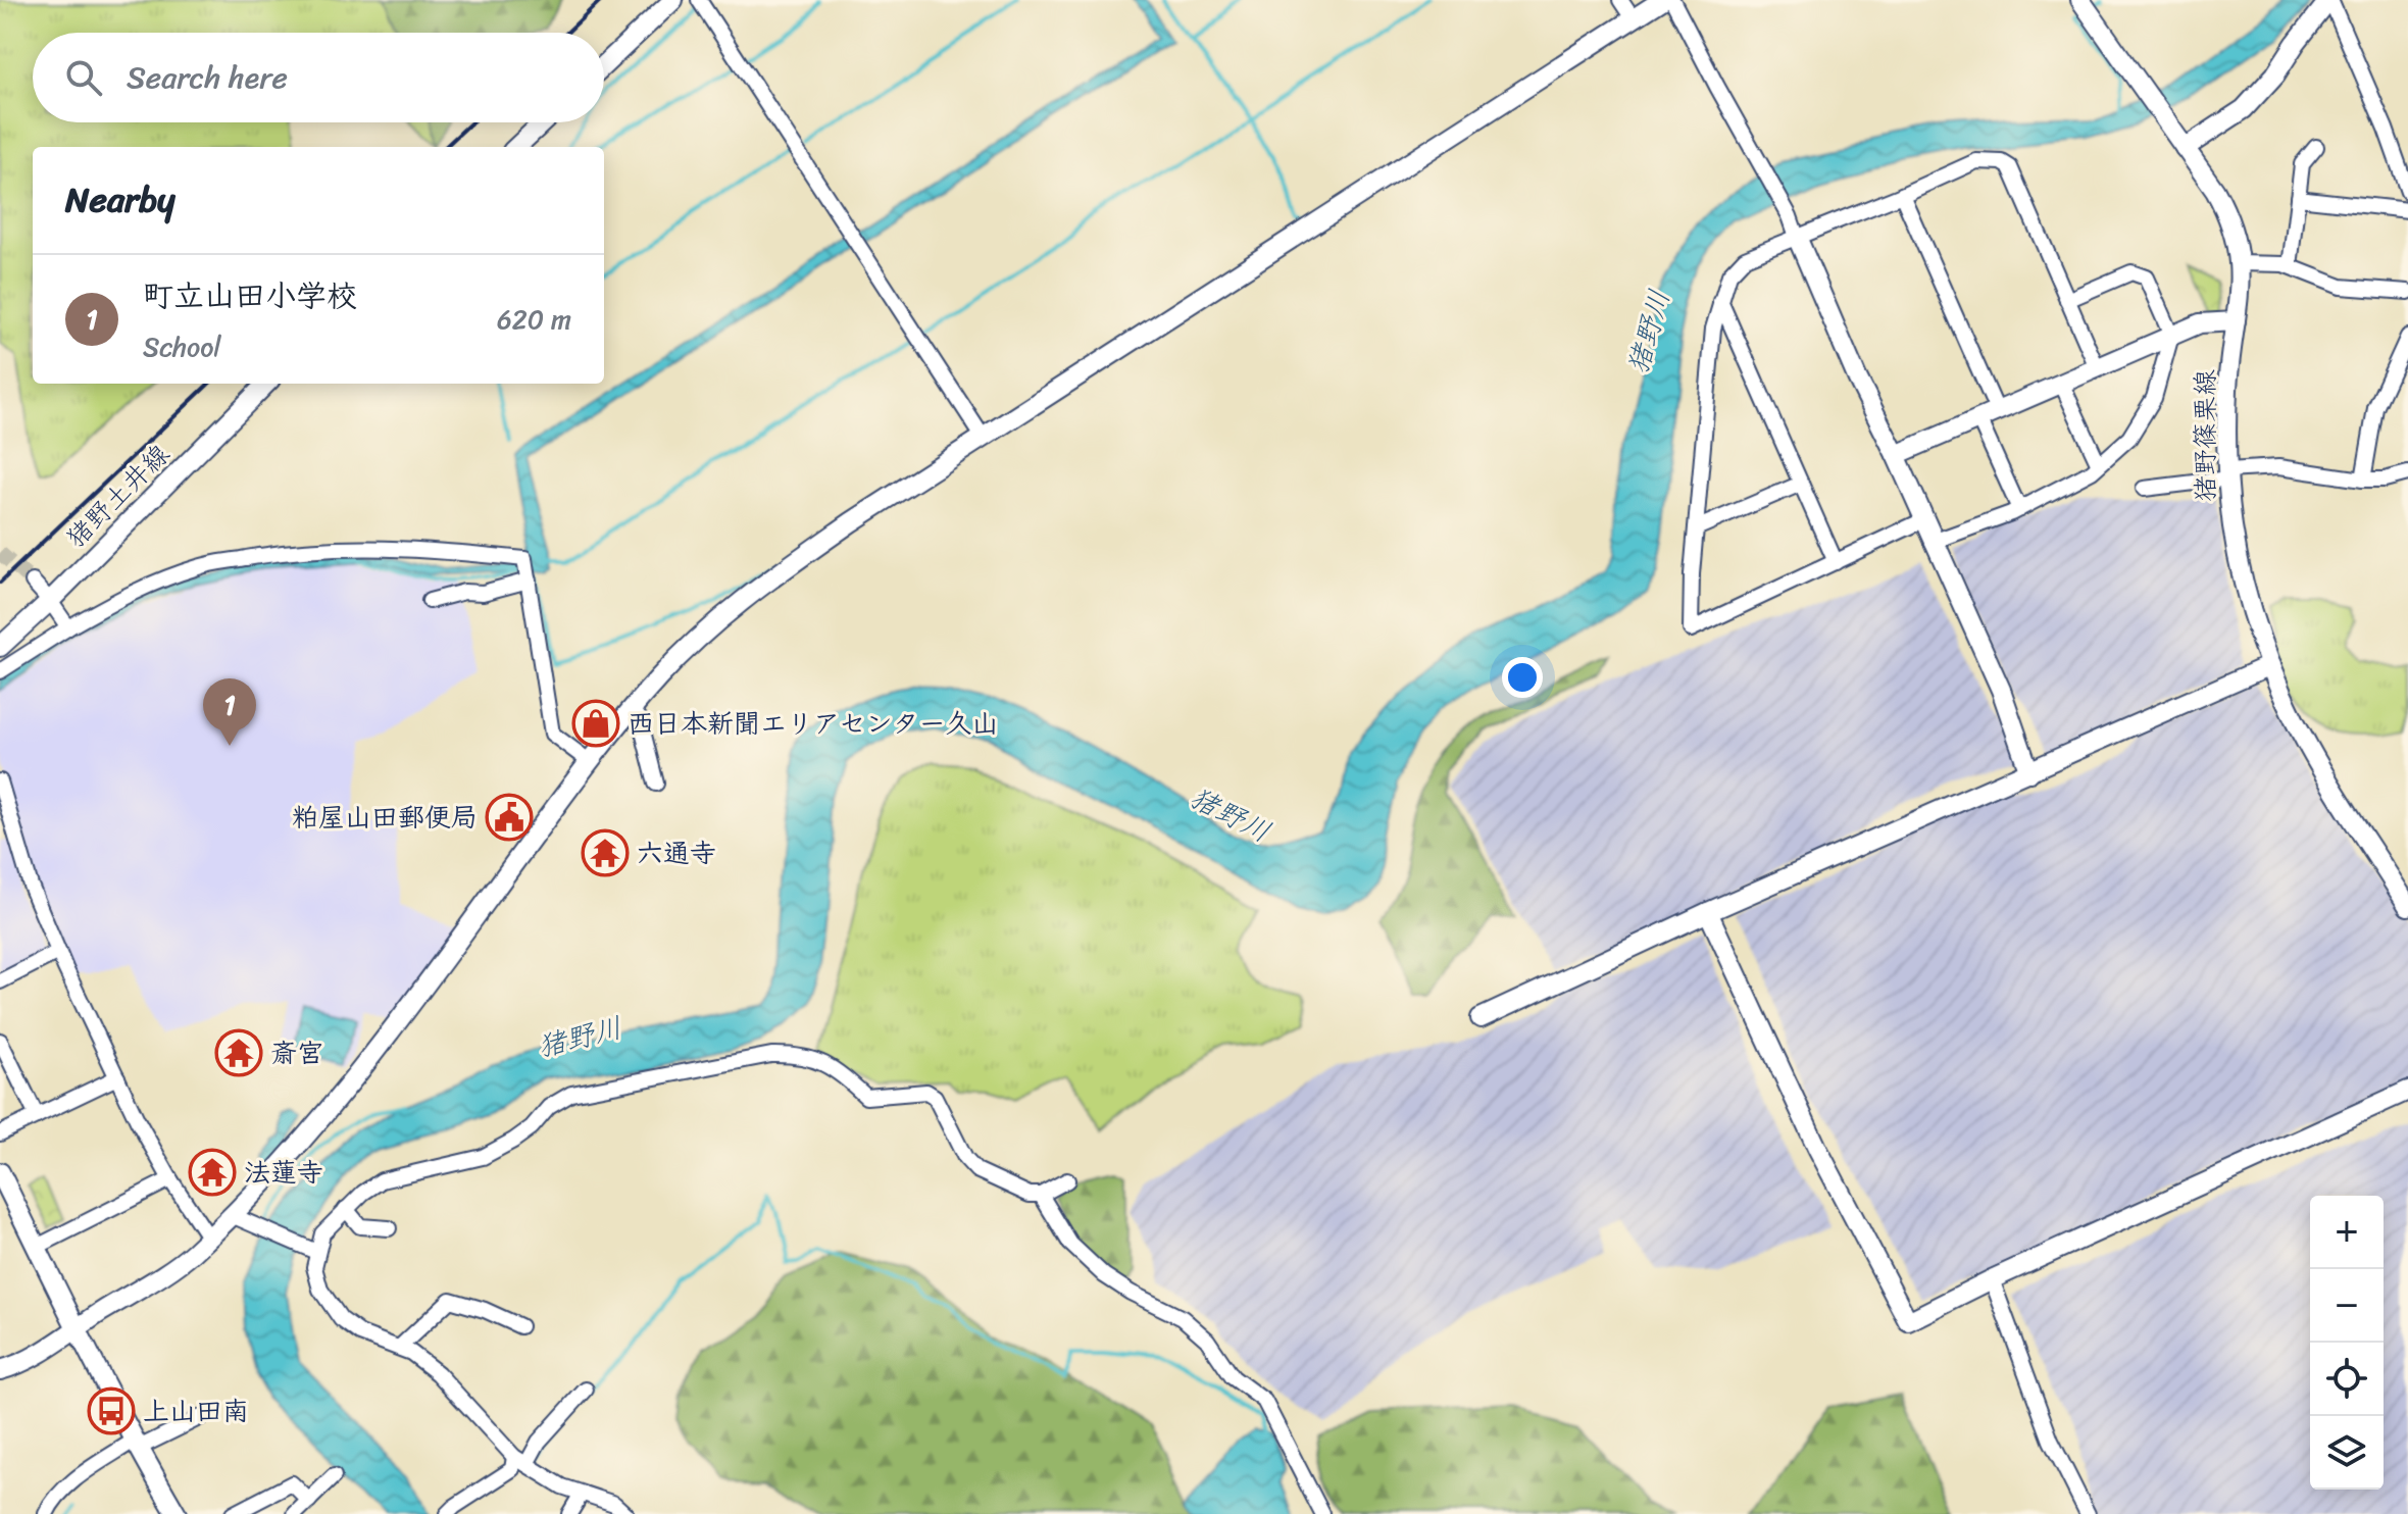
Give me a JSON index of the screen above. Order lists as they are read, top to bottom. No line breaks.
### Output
{"streets":{"street":["猪野篠栗線","猪野土井線"]},"water":["猪野川"],"places":{"shop":["西日本新聞エリアセンター久山"],"public building":["粕屋山田郵便局"],"temple":["六通寺","斎宮","法蓮寺"],"bus stop":["上山田南"]},"page":{"search":"Search here","heading":"Nearby","list":[{"mark":"1","name":"町立山田小学校","note":"School","value":"620 m"}],"pins":"1","map_buttons":["+","−"]}}
